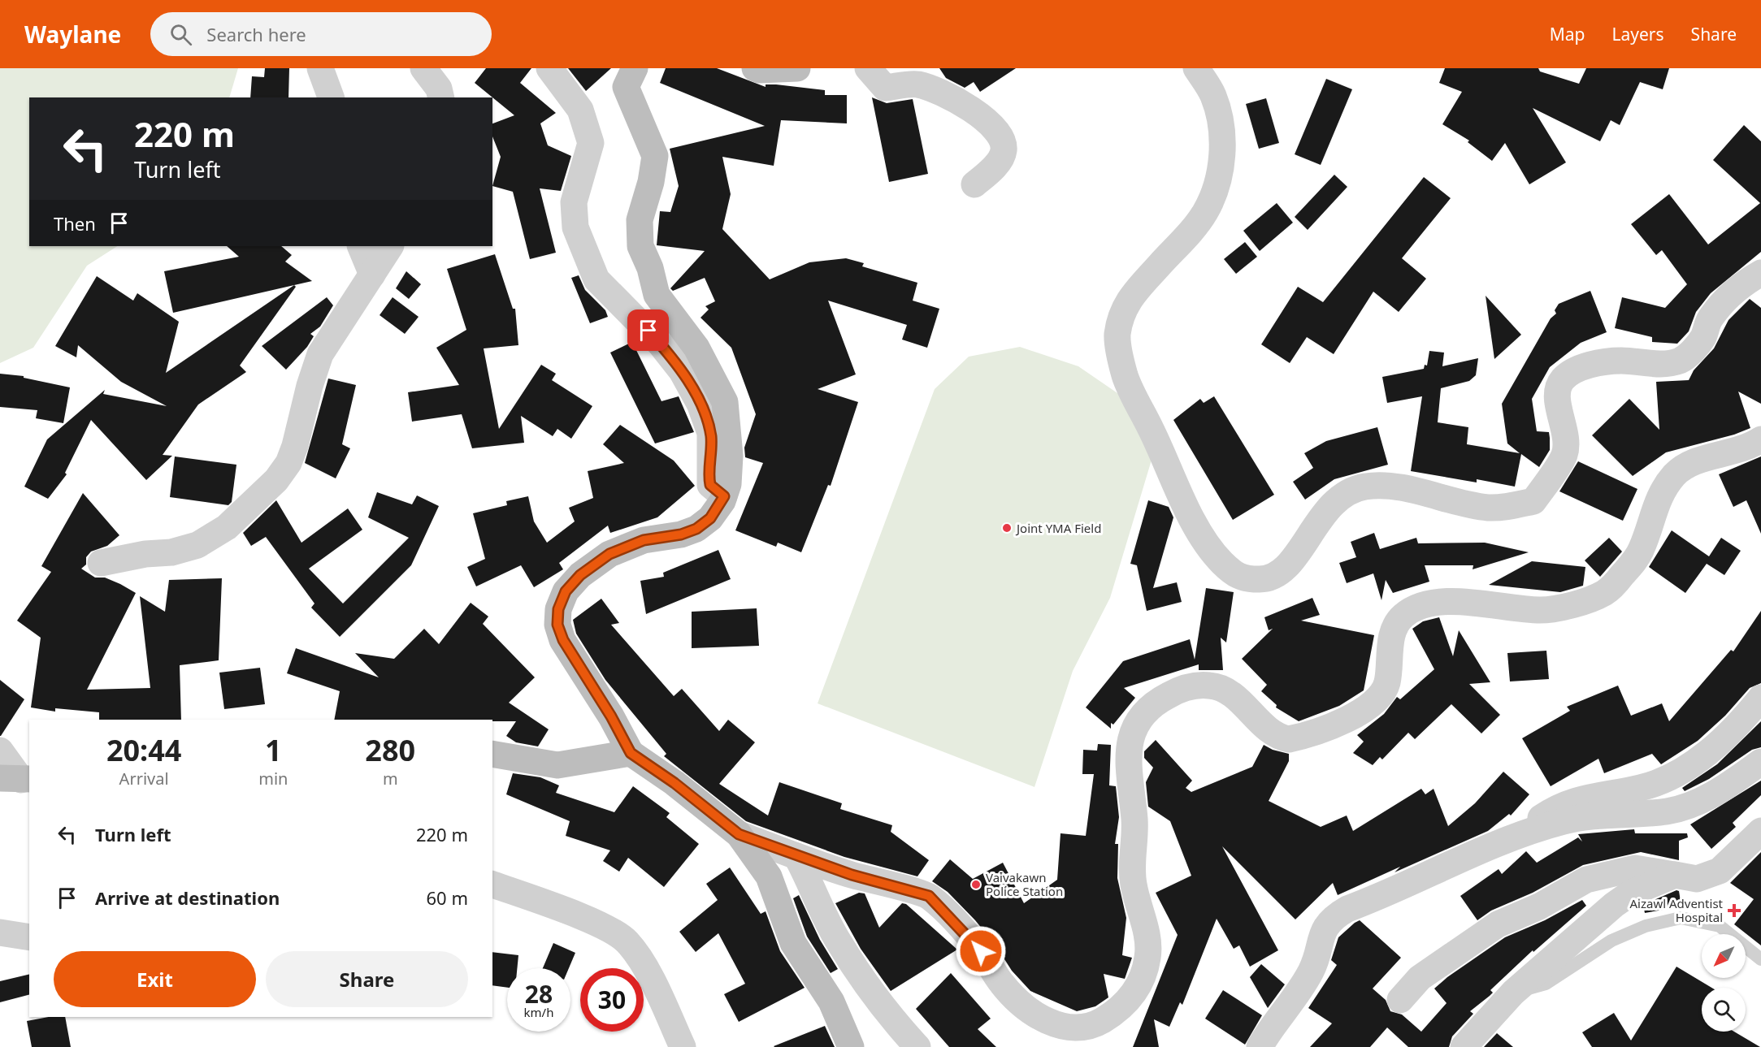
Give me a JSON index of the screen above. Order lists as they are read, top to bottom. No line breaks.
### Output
{"places":{"other":["Joint YMA Field","Vaivakawn Police Station"],"health":["Aizawl Adventist Hospital"]},"north":"bottom left","page":{"header":"Waylane","search":"Search here","nav":["Map","Layers","Share"],"turn":["220 m","Turn left"],"then":"Then","eta":["20:44","Arrival","1","min","280","m"],"list":[{"name":"Turn left","value":"220 m"},{"name":"Arrive at destination","value":"60 m"}],"buttons":["Exit","Share"],"speed":"28 km/h","limit":"30"}}
